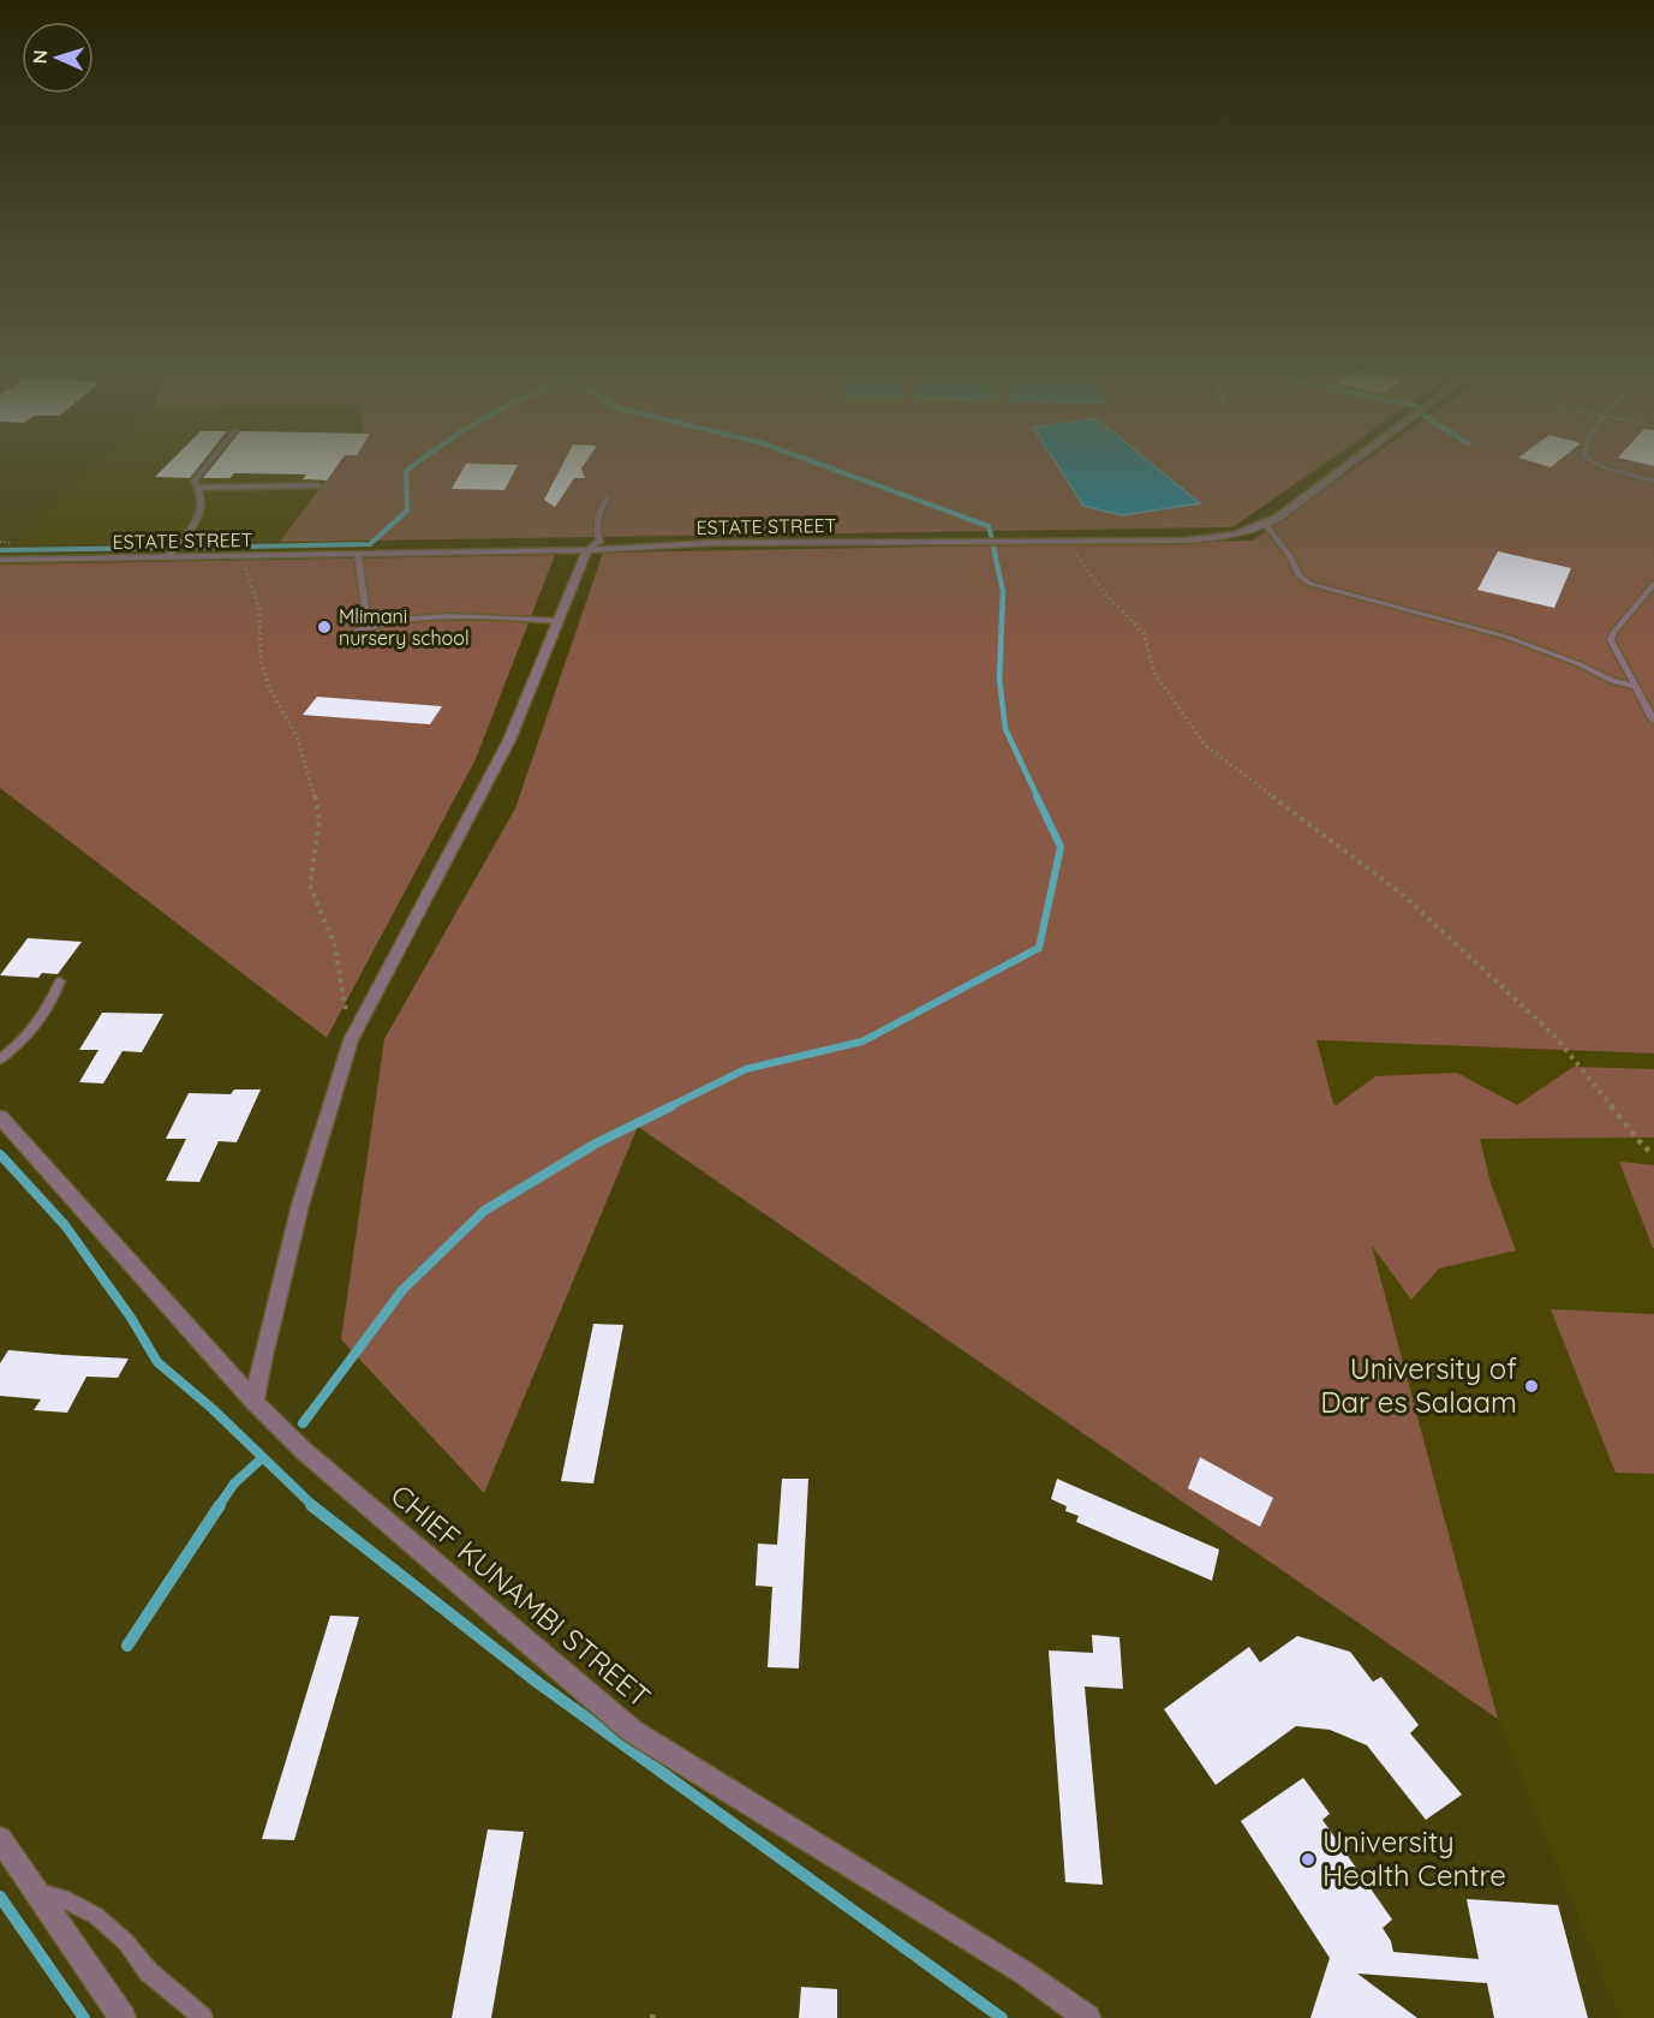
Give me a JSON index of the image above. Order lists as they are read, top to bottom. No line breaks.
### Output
{"streets":{"street":["ESTATE STREET","CHIEF KUNAMBI STREET"]},"places":["Mlimani nursery school","University of Dar es Salaam","University Health Centre"],"north":"left"}
